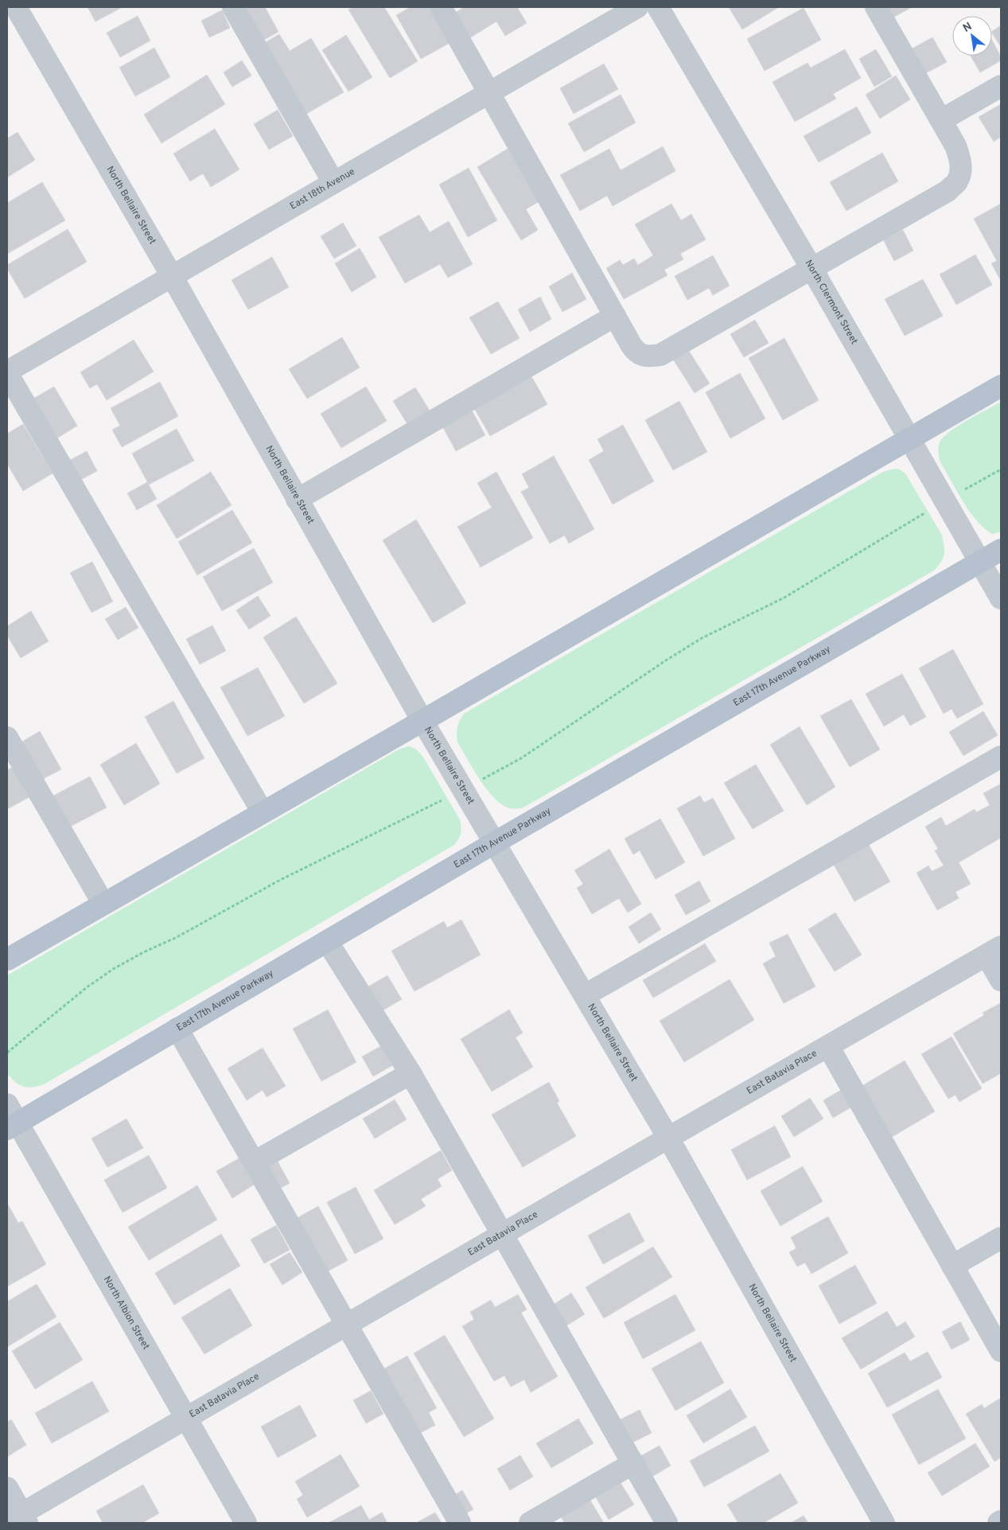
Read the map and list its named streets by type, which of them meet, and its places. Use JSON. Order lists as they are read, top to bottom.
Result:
{
  "streets": {
    "main road": ["East 17th Avenue Parkway"],
    "street": [
      "East 18th Avenue",
      "North Bellaire Street",
      "North Clermont Street",
      "East Batavia Place",
      "North Albion Street"
    ]
  },
  "crossings": [
    ["East 18th Avenue", "North Bellaire Street"],
    ["North Bellaire Street", "East 17th Avenue Parkway"],
    ["North Bellaire Street", "East Batavia Place"],
    ["North Clermont Street", "East 17th Avenue Parkway"],
    ["East 17th Avenue Parkway", "North Albion Street"],
    ["East Batavia Place", "North Albion Street"]
  ],
  "north": "top left"
}
